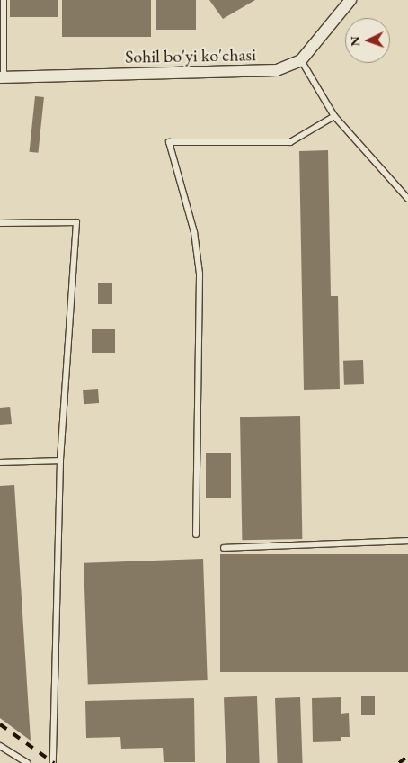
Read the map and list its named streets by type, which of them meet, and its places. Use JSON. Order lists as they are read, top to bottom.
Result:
{
  "streets": {
    "street": ["Sohil bo'yi ko'chasi"]
  },
  "north": "left"
}
